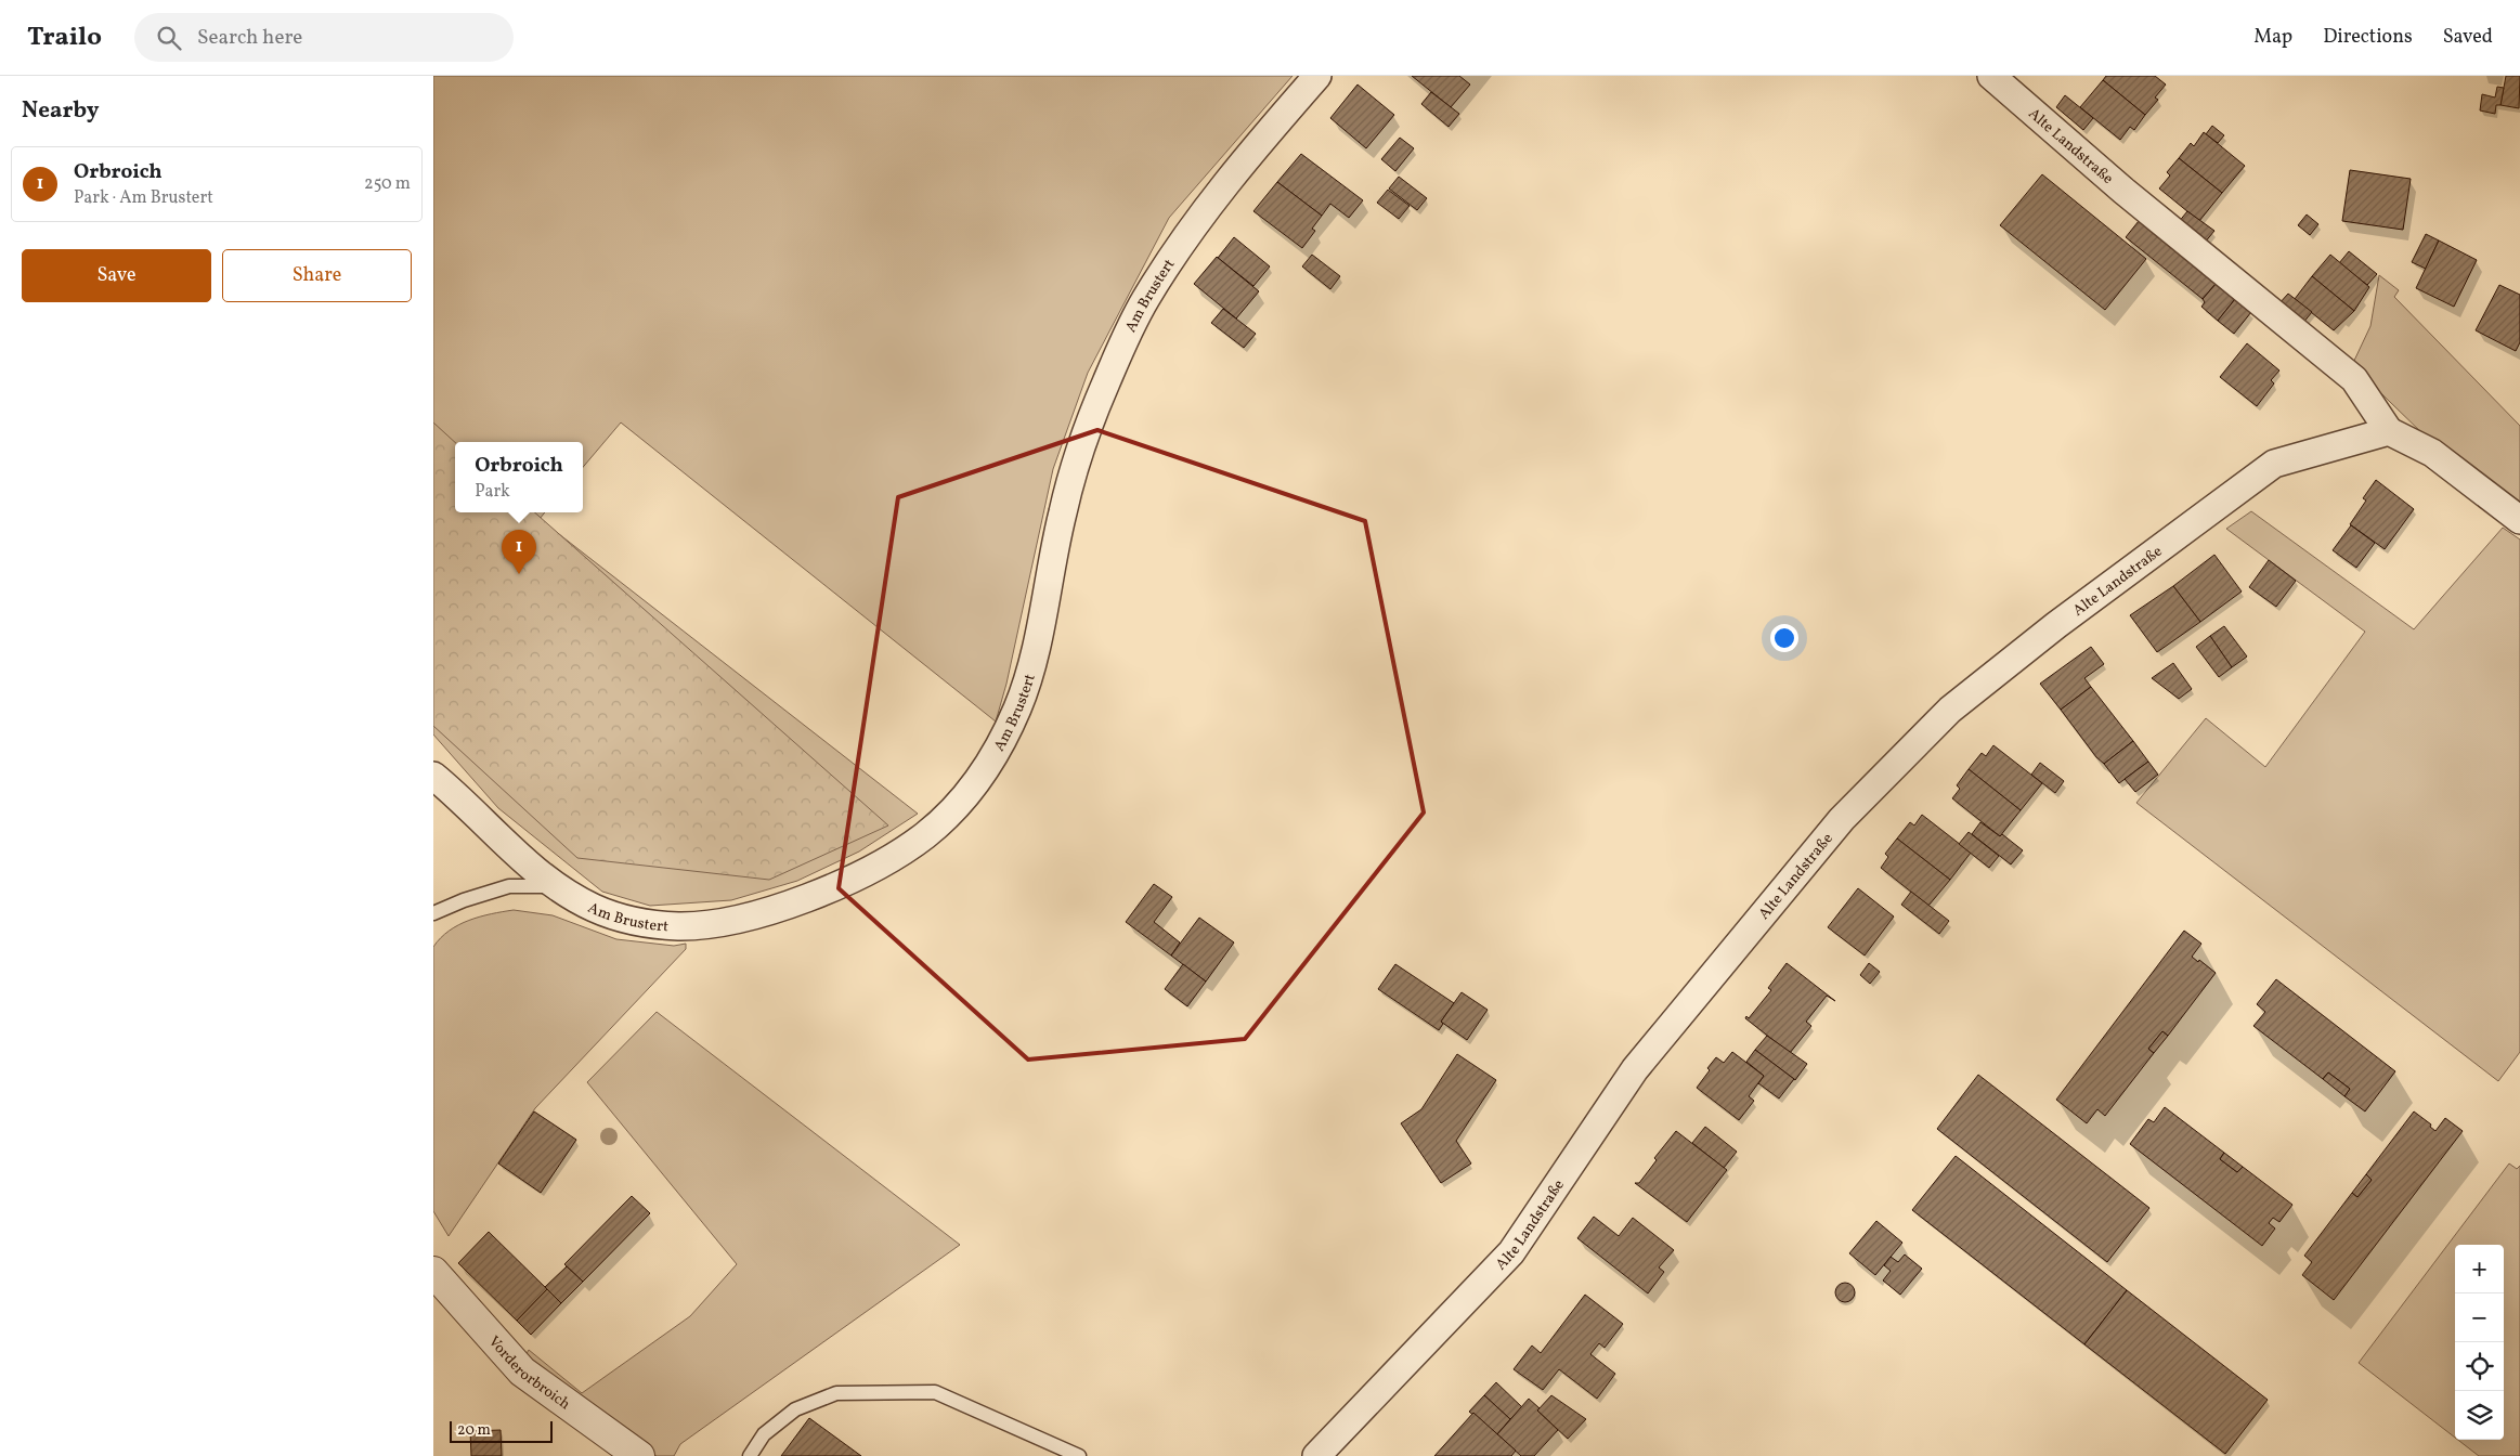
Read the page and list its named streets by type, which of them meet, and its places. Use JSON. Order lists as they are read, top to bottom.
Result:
{
  "streets": {
    "street": ["Alte Landstraße", "Am Brustert", "Vorderorbroich"]
  },
  "scale_bar": "20 m",
  "page": {
    "header": "Trailo",
    "search": "Search here",
    "nav": ["Map", "Directions", "Saved"],
    "heading": "Nearby",
    "list": [
      {
        "mark": "1",
        "name": "Orbroich",
        "note": "Park · Am Brustert",
        "value": "250 m"
      }
    ],
    "buttons": ["Save", "Share"],
    "popup": ["Orbroich", "Park"],
    "pins": "1",
    "map_buttons": ["+", "−"],
    "scale": "20 m"
  }
}
